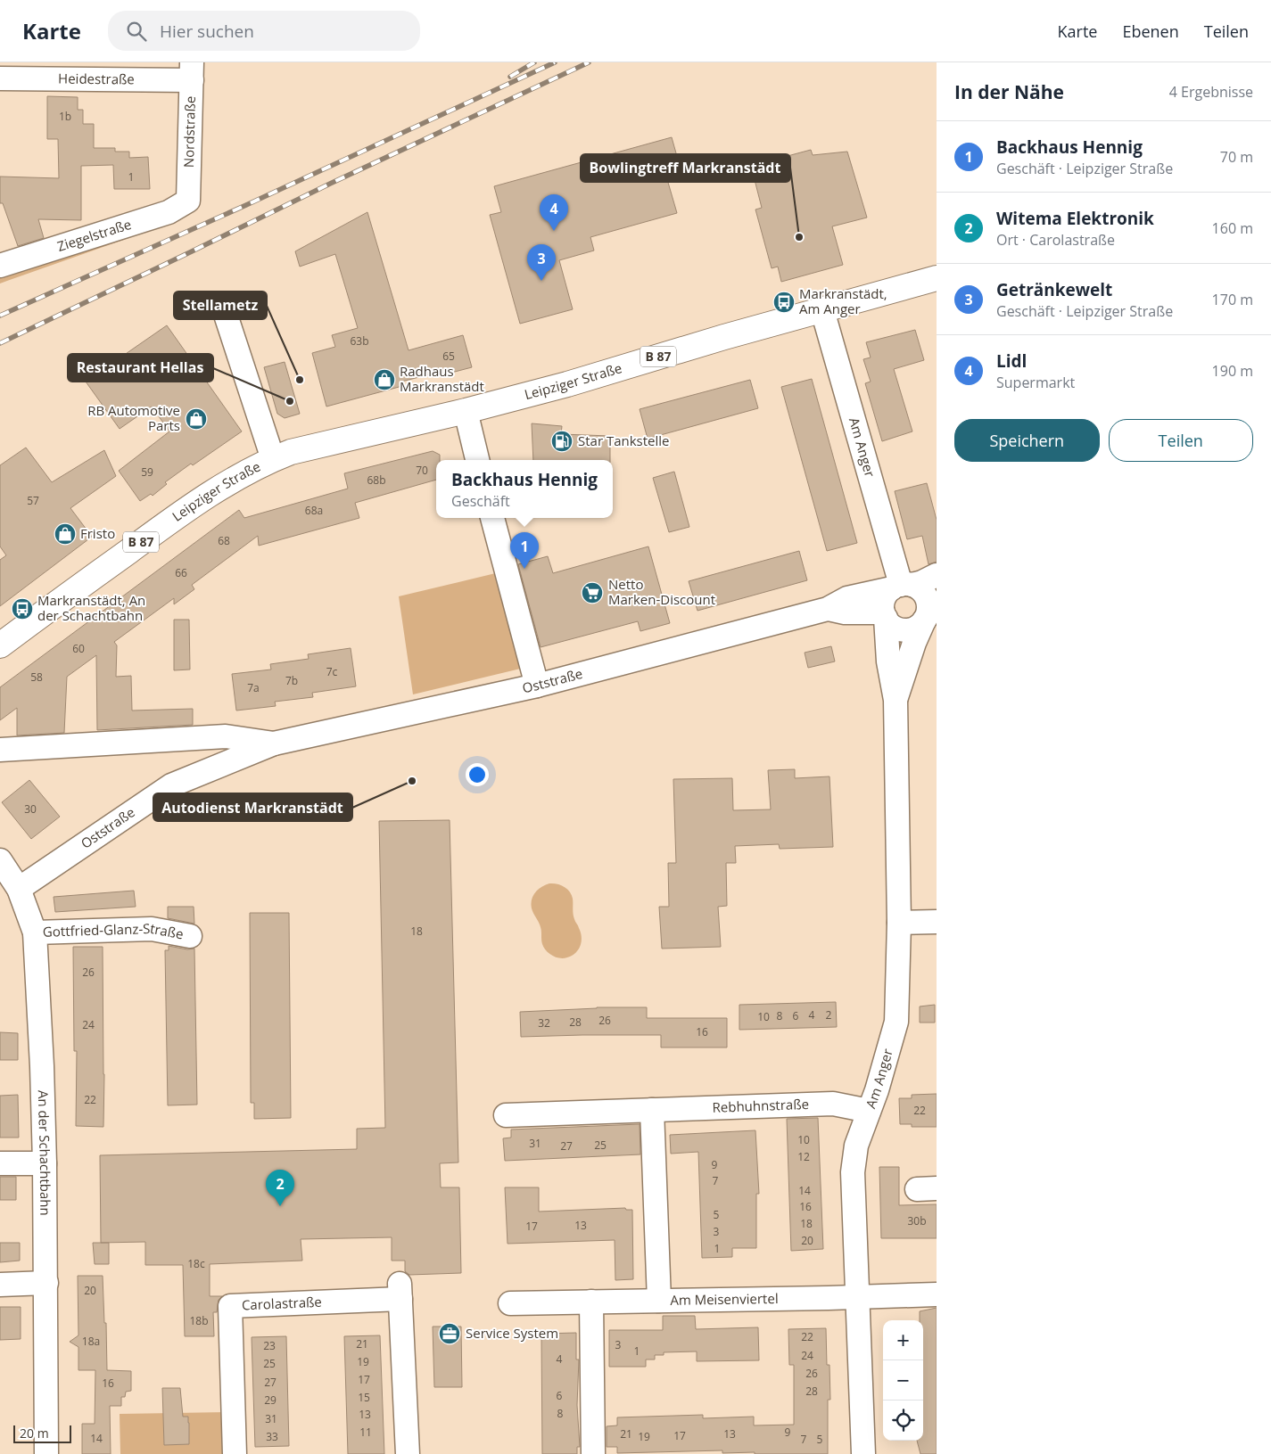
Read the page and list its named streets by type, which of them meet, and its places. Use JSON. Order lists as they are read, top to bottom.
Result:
{
  "streets": {
    "main road": ["B 87", "Leipziger Straße"],
    "street": [
      "Heidestraße",
      "Nordstraße",
      "Ziegelstraße",
      "Am Anger",
      "Oststraße",
      "Gottfried-Glanz-Straße",
      "Rebhuhnstraße",
      "An der Schachtbahn",
      "Am Meisenviertel",
      "Carolastraße"
    ]
  },
  "crossings": [
    ["Heidestraße", "Nordstraße"],
    ["Nordstraße", "Ziegelstraße"],
    ["Leipziger Straße", "Am Anger"],
    ["Am Anger", "Oststraße"],
    ["Am Anger", "Rebhuhnstraße"],
    ["Am Anger", "Am Meisenviertel"],
    ["Oststraße", "An der Schachtbahn"],
    ["Gottfried-Glanz-Straße", "An der Schachtbahn"]
  ],
  "places": {
    "other": [
      "Bowlingtreff Markranstädt",
      "Stellametz",
      "Restaurant Hellas",
      "Autodienst Markranstädt"
    ],
    "bus stop": ["Markranstädt, Am Anger", "Markranstädt, An der Schachtbahn"],
    "shop": ["Radhaus Markranstädt", "RB Automotive Parts", "Fristo"],
    "fuel station": ["Star Tankstelle"],
    "supermarket": ["Netto Marken-Discount"],
    "office": ["Service System"]
  },
  "house_numbers": [
    "1b",
    "1",
    "63b",
    "65",
    "70",
    "59",
    "68b",
    "57",
    "68a",
    "68",
    "66",
    "60",
    "7c",
    "58",
    "7b",
    "7a",
    "30",
    "18",
    "26",
    "4",
    "2",
    "8",
    "6",
    "10",
    "26",
    "28",
    "32",
    "24",
    "16",
    "22",
    "22",
    "10",
    "31",
    "25",
    "27",
    "12",
    "9",
    "7",
    "14",
    "16",
    "5",
    "30b",
    "18",
    "13",
    "17",
    "3",
    "20",
    "1",
    "18c",
    "20",
    "18b",
    "22",
    "18a",
    "21",
    "3",
    "23",
    "1",
    "24",
    "4",
    "19",
    "25",
    "26",
    "17",
    "27",
    "16",
    "28",
    "6",
    "15",
    "29",
    "8",
    "13",
    "31",
    "11",
    "9",
    "21",
    "13",
    "17",
    "33",
    "19",
    "14",
    "7",
    "5"
  ],
  "scale_bar": "20 m",
  "page": {
    "header": "Karte",
    "search": "Hier suchen",
    "nav": ["Karte", "Ebenen", "Teilen"],
    "heading": ["In der Nähe", "4 Ergebnisse"],
    "list": [
      {
        "mark": "1",
        "name": "Backhaus Hennig",
        "note": "Geschäft · Leipziger Straße",
        "value": "70 m"
      },
      {
        "mark": "2",
        "name": "Witema Elektronik",
        "note": "Ort · Carolastraße",
        "value": "160 m"
      },
      {
        "mark": "3",
        "name": "Getränkewelt",
        "note": "Geschäft · Leipziger Straße",
        "value": "170 m"
      },
      {
        "mark": "4",
        "name": "Lidl",
        "note": "Supermarkt",
        "value": "190 m"
      }
    ],
    "pins": [
      "4",
      "3",
      "1",
      "2"
    ],
    "buttons": ["Speichern", "Teilen"],
    "popup": ["Backhaus Hennig", "Geschäft"],
    "map_buttons": ["+", "−"],
    "scale": "20 m"
  }
}
